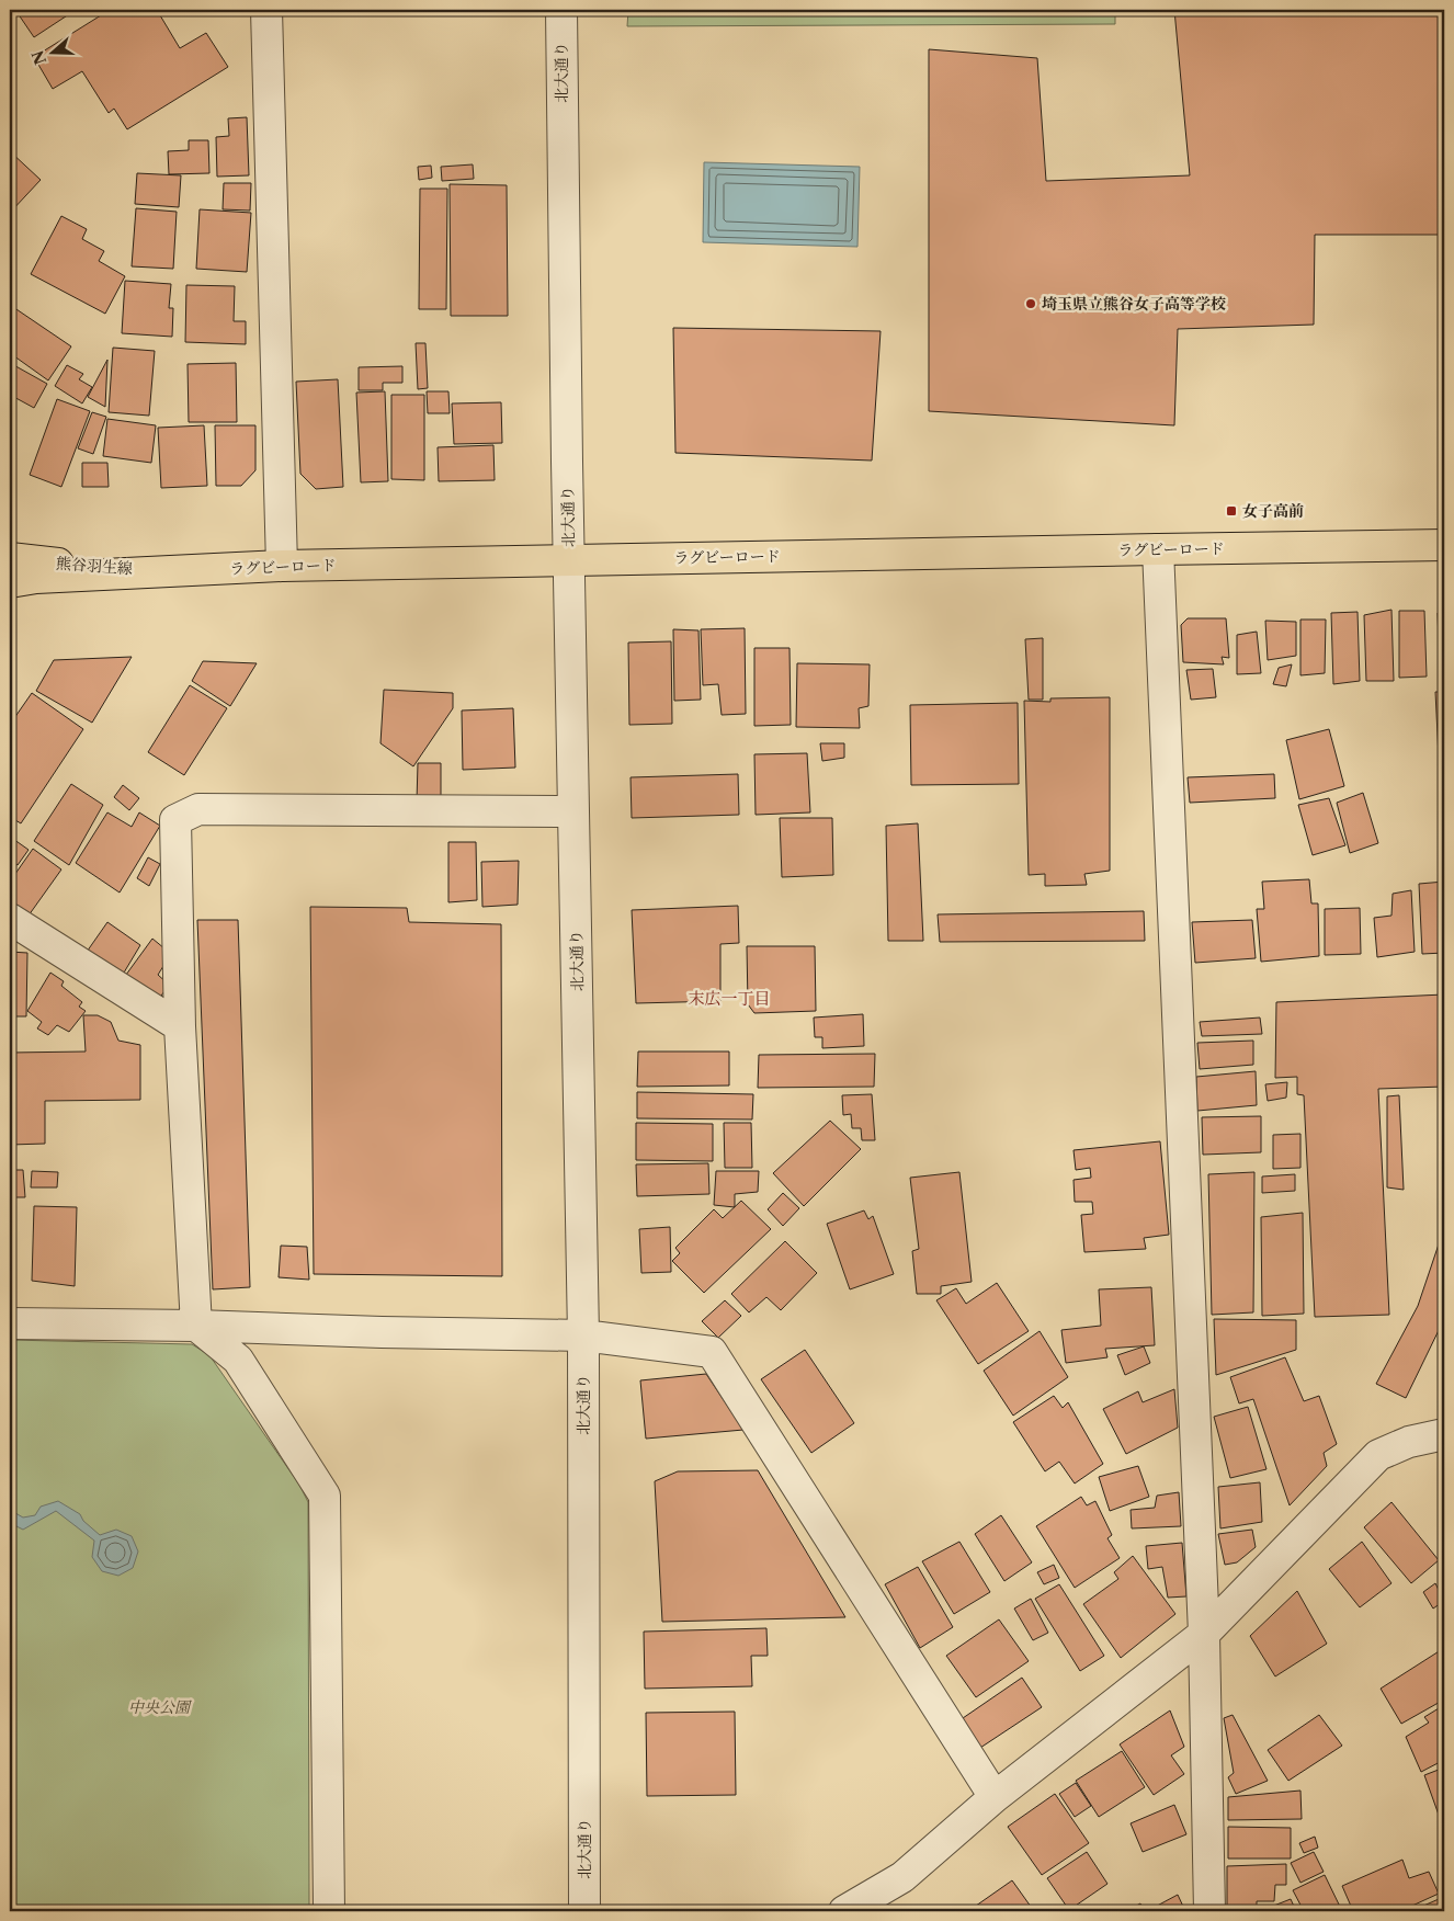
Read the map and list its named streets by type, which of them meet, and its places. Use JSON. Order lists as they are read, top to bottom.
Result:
{
  "streets": {
    "main road": ["ラグビーロード", "熊谷羽生線"],
    "street": ["北大通り"]
  },
  "crossings": [
    ["北大通り", "ラグビーロード"],
    ["ラグビーロード", "熊谷羽生線"]
  ],
  "districts": ["末広一丁目"],
  "parks": ["中央公園"],
  "places": {
    "other": ["埼玉県立熊谷女子高等学校"],
    "transit": ["女子高前"]
  },
  "north": "left"
}
